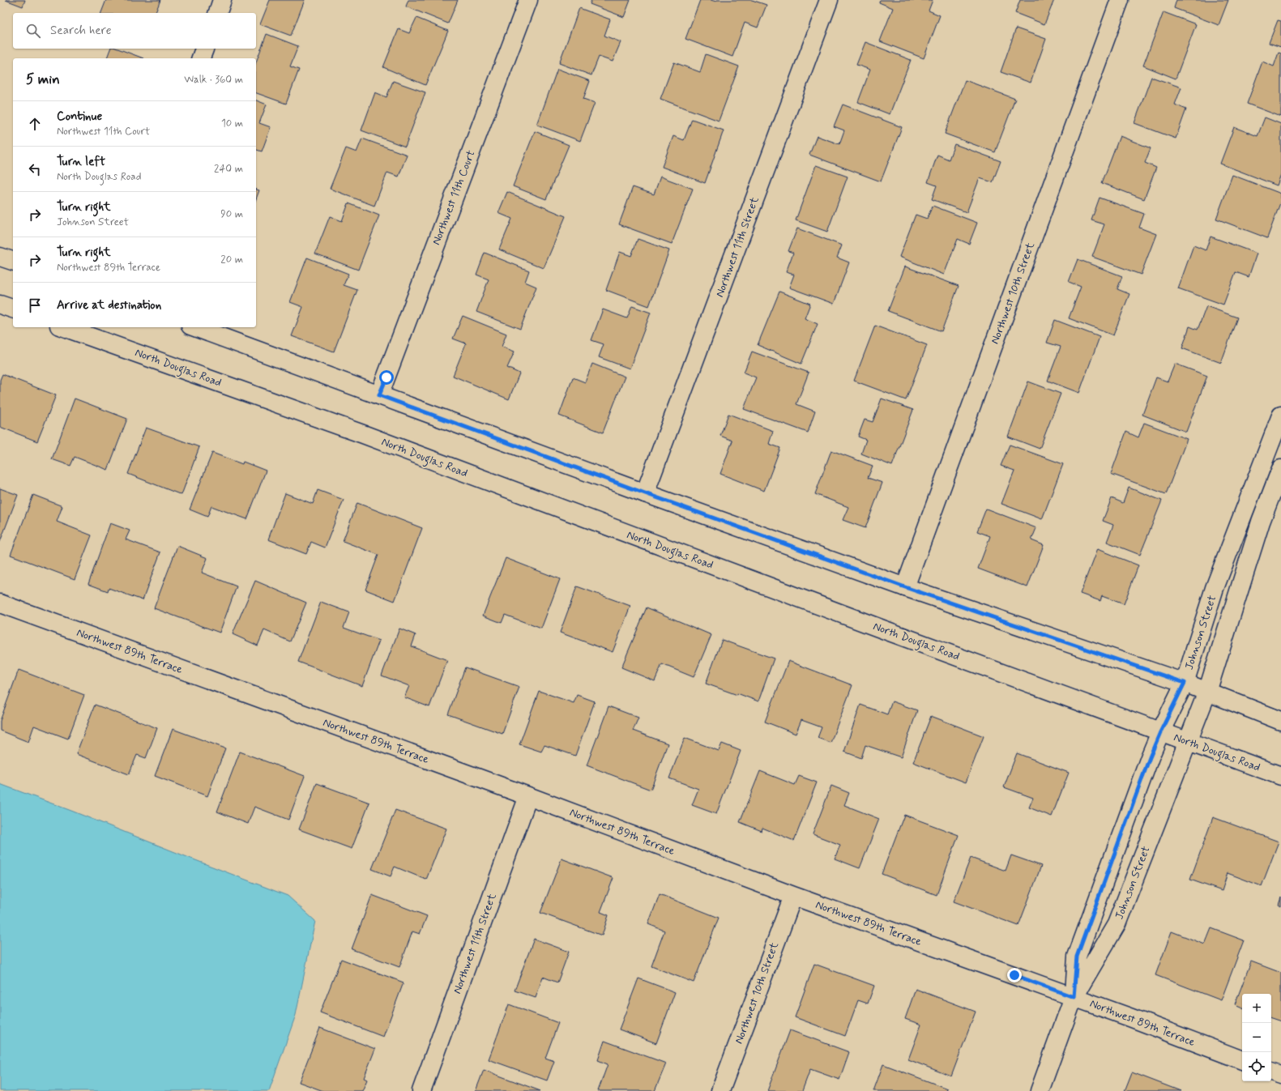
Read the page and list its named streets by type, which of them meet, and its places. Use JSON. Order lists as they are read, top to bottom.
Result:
{
  "streets": {
    "street": [
      "Northwest 11th Court",
      "Northwest 11th Street",
      "Northwest 10th Street",
      "North Douglas Road",
      "Johnson Street",
      "Northwest 89th Terrace"
    ]
  },
  "crossings": [
    ["Northwest 11th Street", "Northwest 89th Terrace"],
    ["Northwest 10th Street", "Northwest 89th Terrace"],
    ["North Douglas Road", "Johnson Street"],
    ["Johnson Street", "Northwest 89th Terrace"]
  ],
  "page": {
    "search": "Search here",
    "heading": ["5 min", "Walk · 360 m"],
    "list": [
      ["Continue", "Northwest 11th Court", "10 m"],
      ["Turn left", "North Douglas Road", "240 m"],
      ["Turn right", "Johnson Street", "90 m"],
      ["Turn right", "Northwest 89th Terrace", "20 m"],
      "Arrive at destination"
    ],
    "map_buttons": ["+", "−"]
  }
}
